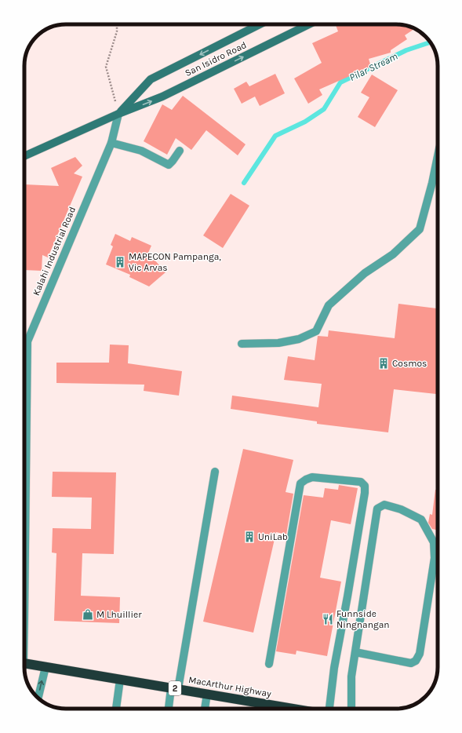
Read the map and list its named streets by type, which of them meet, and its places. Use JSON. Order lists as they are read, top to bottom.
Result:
{
  "streets": {
    "highway": ["MacArthur Highway", "2"],
    "main road": ["San Isidro Road"],
    "street": ["Kalahi Industrial Road"]
  },
  "crossings": [
    ["San Isidro Road", "Kalahi Industrial Road"]
  ],
  "water": ["Pilar Stream"],
  "places": {
    "building": ["MAPECON Pampanga, Vic Arvas", "Cosmos", "UniLab"],
    "shop": ["M Lhuillier"],
    "restaurant": ["Funnside Ningnangan"]
  }
}
